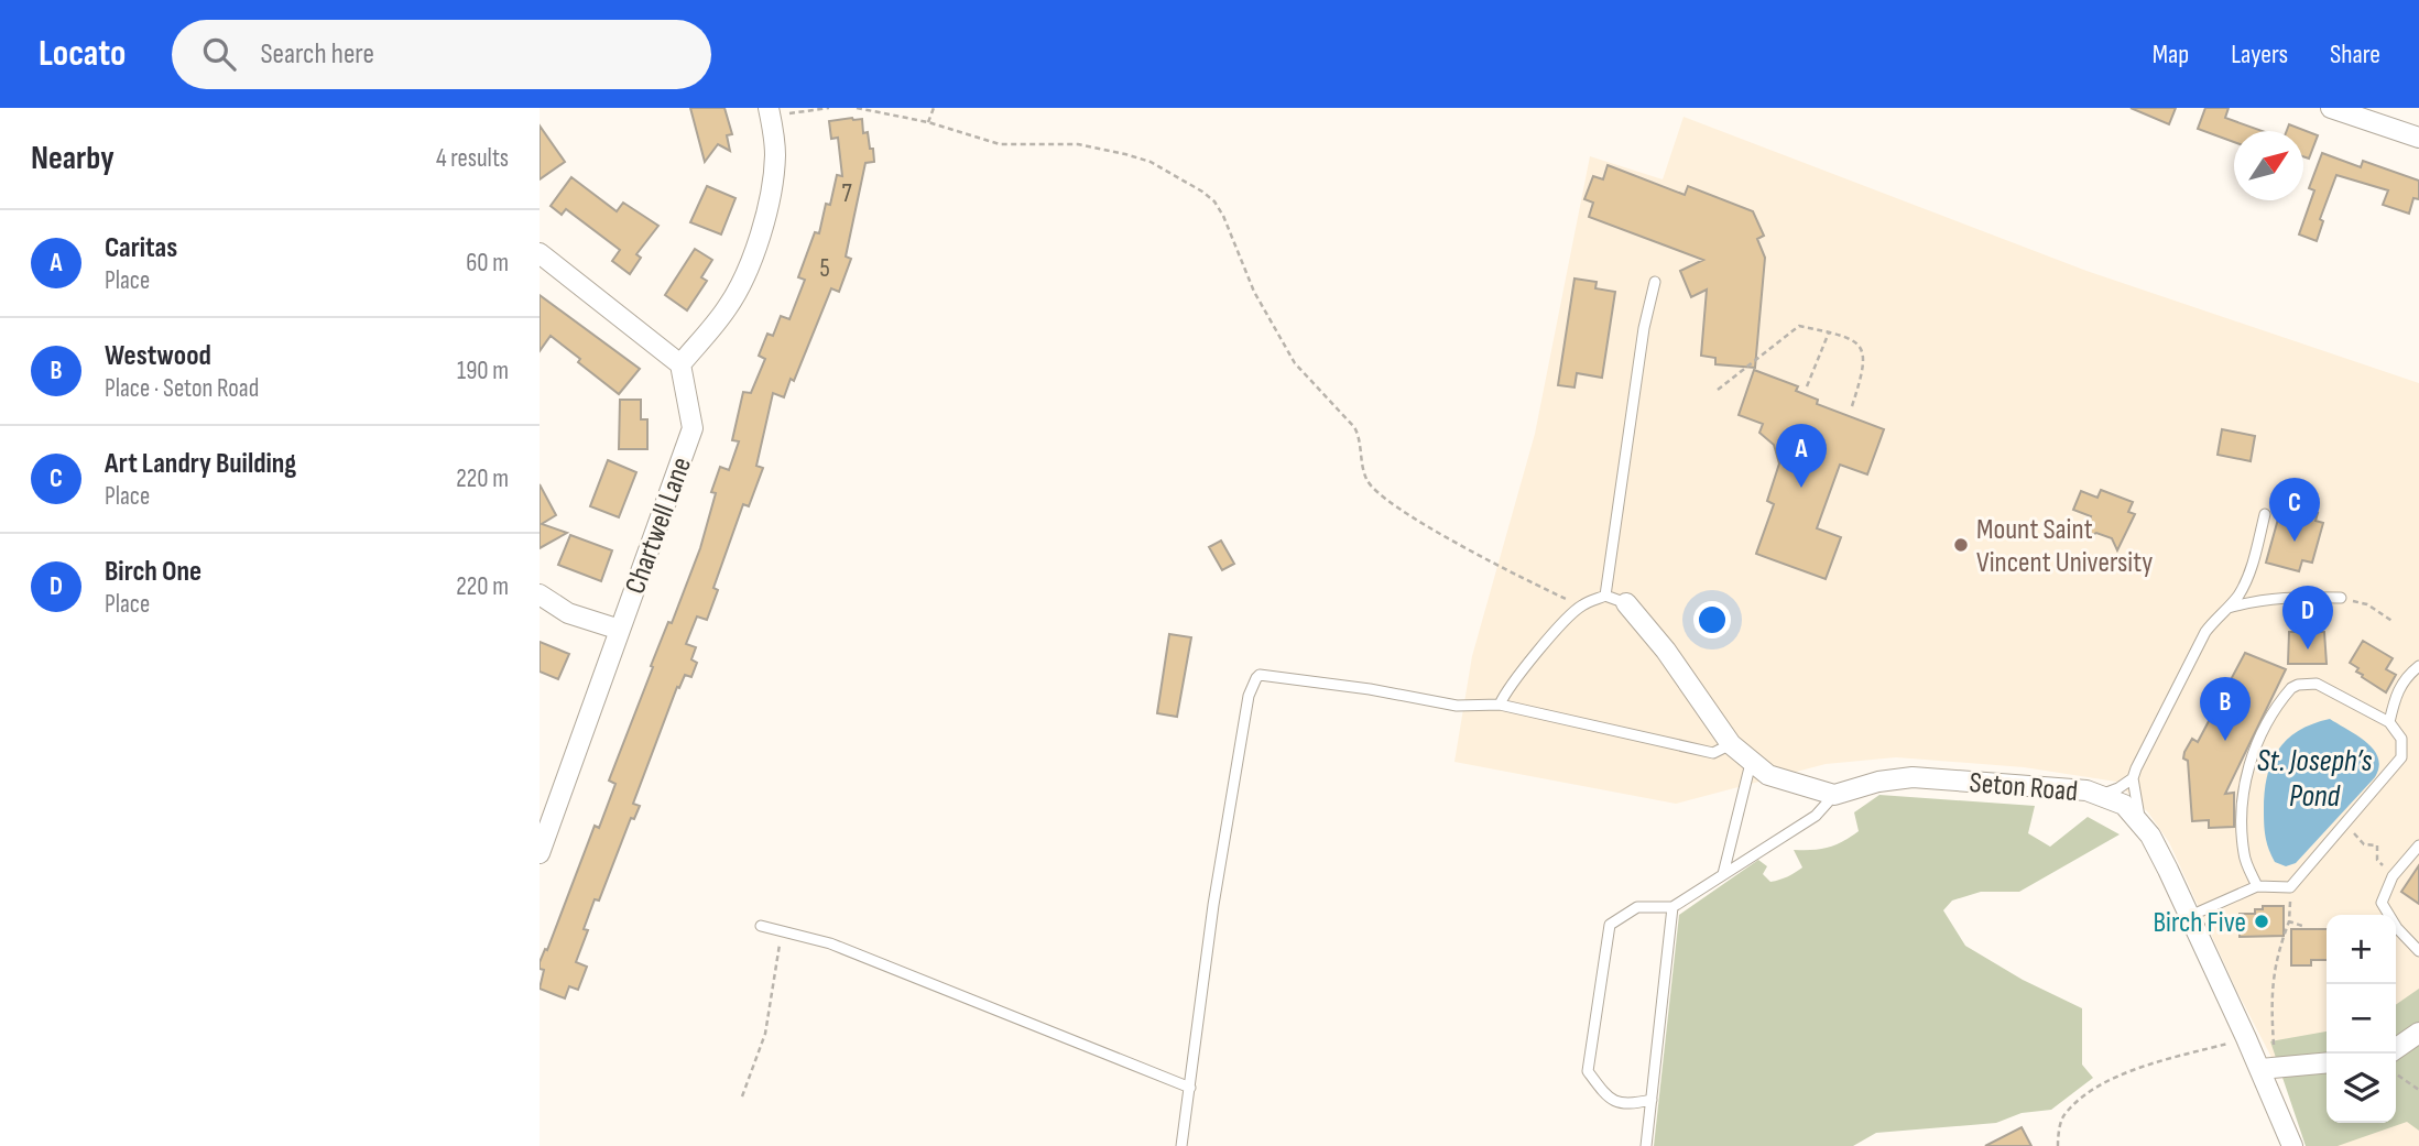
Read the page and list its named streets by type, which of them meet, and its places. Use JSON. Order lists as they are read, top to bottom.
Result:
{
  "streets": {
    "street": ["Chartwell Lane", "Seton Road"]
  },
  "water": ["St. Joseph’s Pond"],
  "places": ["Mount Saint Vincent University", "Birch Five"],
  "house_numbers": ["7", "5"],
  "north": "top right",
  "page": {
    "header": "Locato",
    "search": "Search here",
    "nav": ["Map", "Layers", "Share"],
    "heading": ["Nearby", "4 results"],
    "list": [
      {
        "mark": "A",
        "name": "Caritas",
        "note": "Place",
        "value": "60 m"
      },
      {
        "mark": "B",
        "name": "Westwood",
        "note": "Place · Seton Road",
        "value": "190 m"
      },
      {
        "mark": "C",
        "name": "Art Landry Building",
        "note": "Place",
        "value": "220 m"
      },
      {
        "mark": "D",
        "name": "Birch One",
        "note": "Place",
        "value": "220 m"
      }
    ],
    "pins": [
      "A",
      "C",
      "D",
      "B"
    ],
    "map_buttons": ["+", "−"]
  }
}
